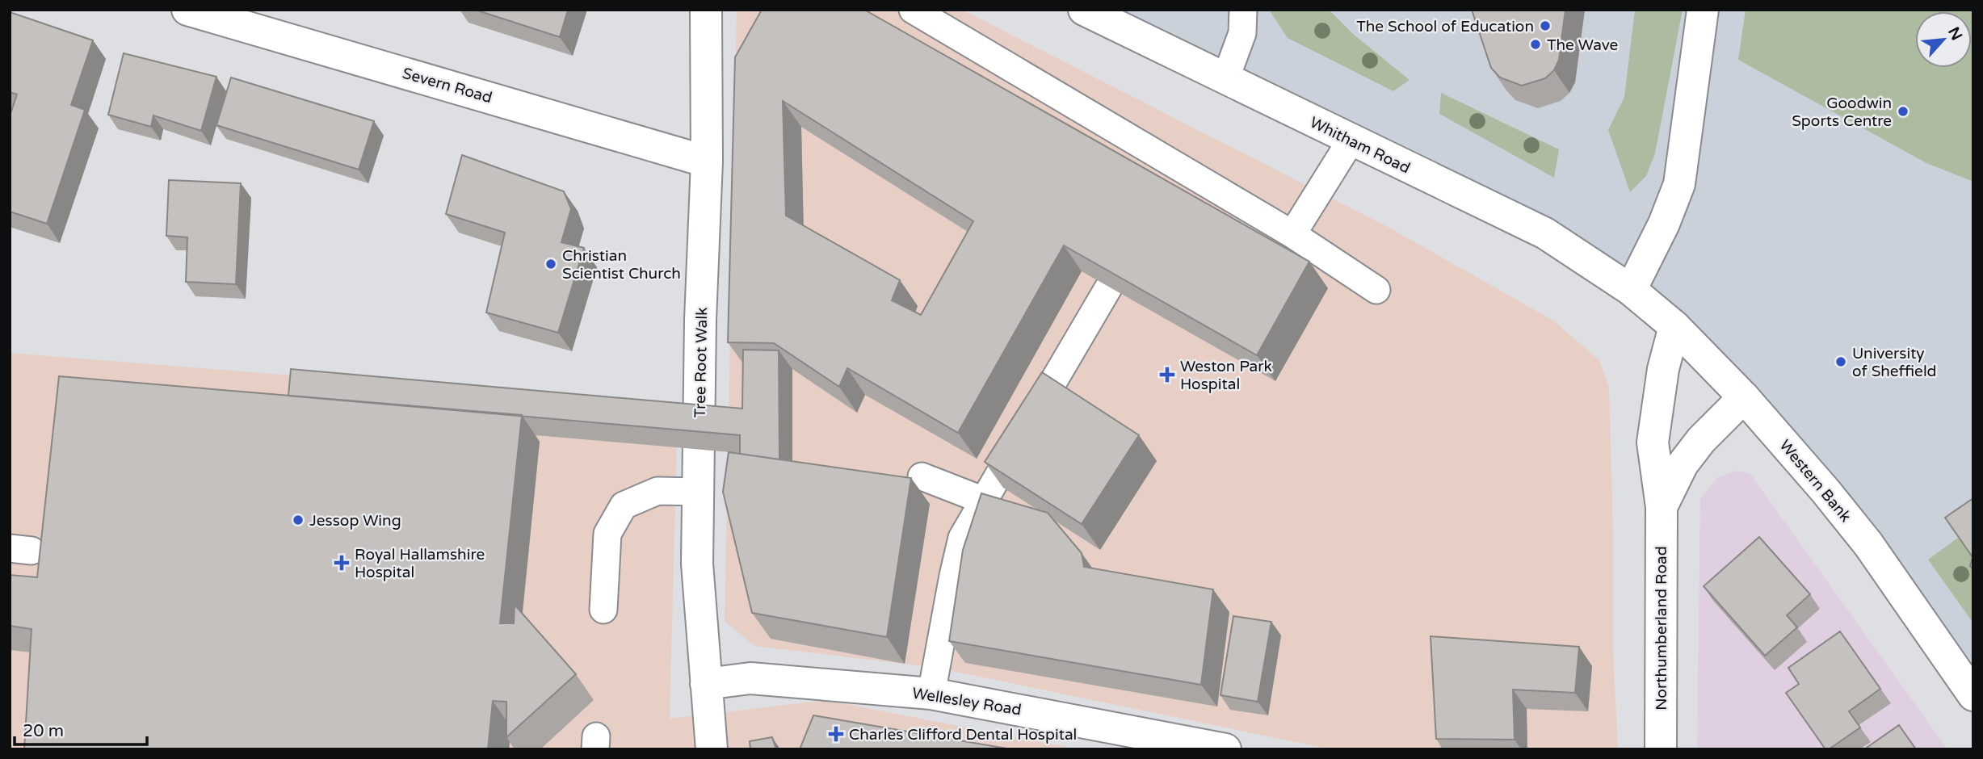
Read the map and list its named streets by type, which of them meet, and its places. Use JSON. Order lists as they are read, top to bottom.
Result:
{
  "streets": {
    "street": [
      "Severn Road",
      "Whitham Road",
      "Tree Root Walk",
      "Western Bank",
      "Northumberland Road",
      "Wellesley Road"
    ]
  },
  "crossings": [
    ["Severn Road", "Tree Root Walk"],
    ["Whitham Road", "Western Bank"],
    ["Tree Root Walk", "Wellesley Road"],
    ["Western Bank", "Northumberland Road"]
  ],
  "places": {
    "other": [
      "The School of Education",
      "The Wave",
      "Goodwin Sports Centre",
      "Christian Scientist Church",
      "University of Sheffield",
      "Jessop Wing"
    ],
    "health": ["Weston Park Hospital", "Royal Hallamshire Hospital", "Charles Clifford Dental Hospital"]
  },
  "scale_bar": "20 m",
  "north": "top right"
}
